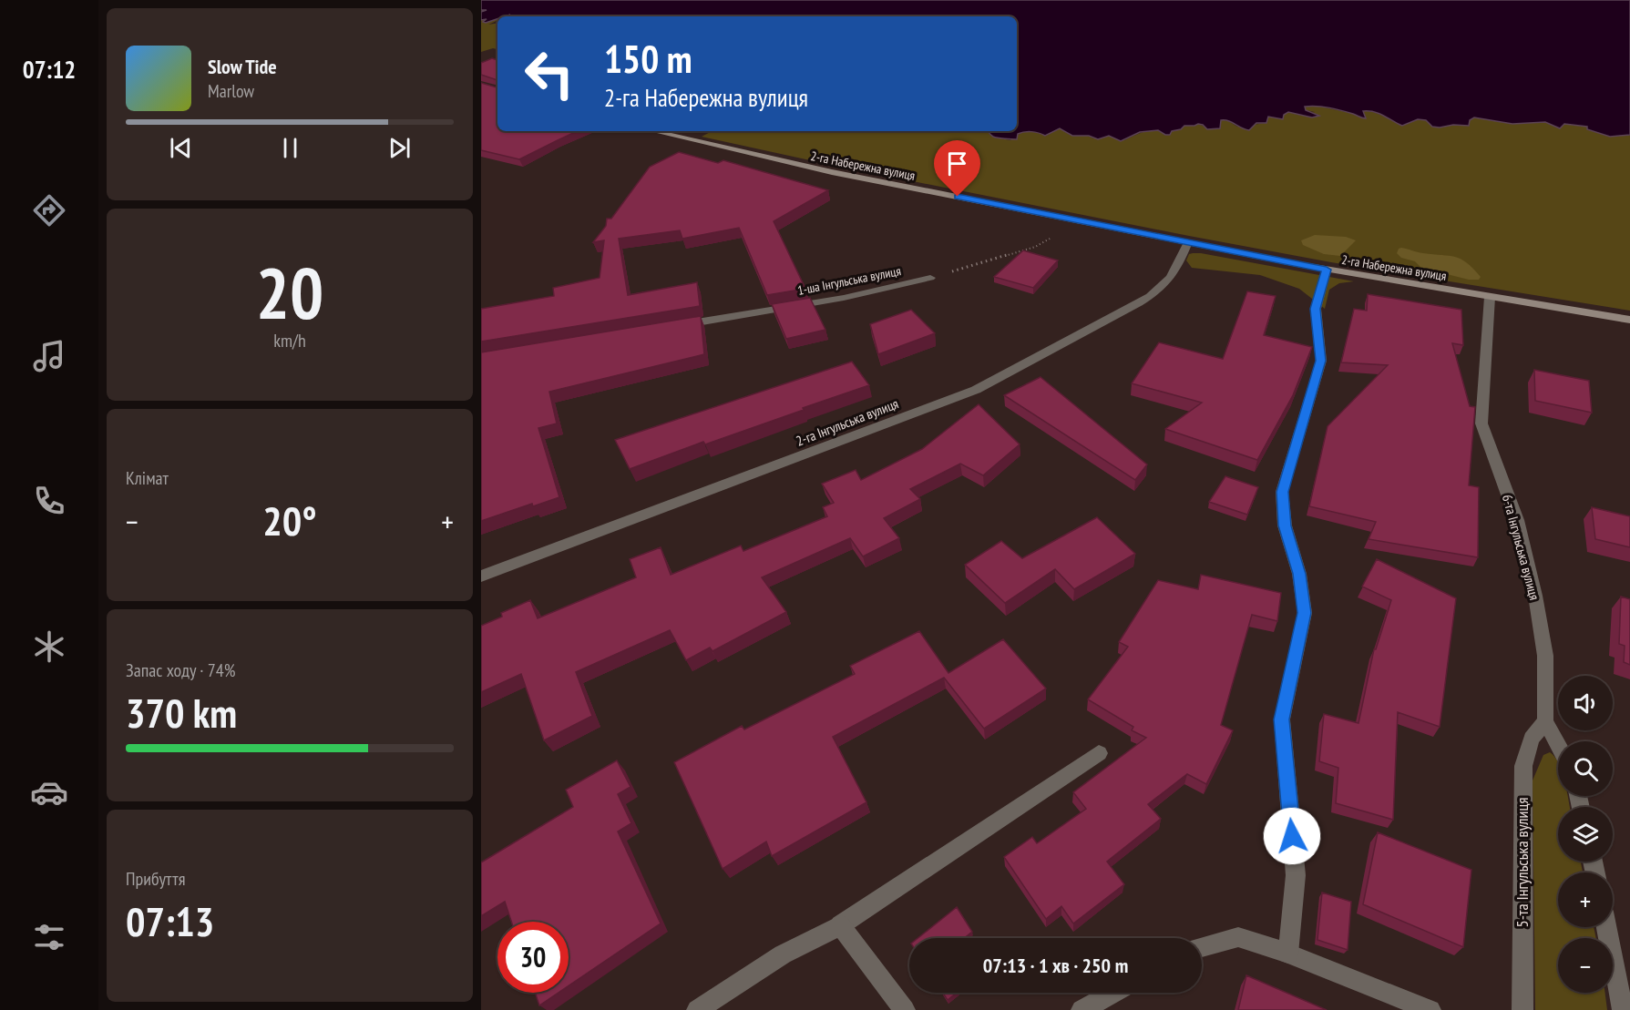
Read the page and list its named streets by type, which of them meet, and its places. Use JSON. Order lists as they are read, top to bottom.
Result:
{
  "streets": {
    "main road": ["2-га Набережна вулиця"],
    "street": [
      "1-ша Інгульська вулиця",
      "2-га Інгульська вулиця",
      "6-та Інгульська вулиця",
      "5-та Інгульська вулиця"
    ]
  },
  "crossings": [
    ["2-га Набережна вулиця", "2-га Інгульська вулиця"],
    ["2-га Набережна вулиця", "6-та Інгульська вулиця"],
    ["6-та Інгульська вулиця", "5-та Інгульська вулиця"]
  ],
  "page": {
    "tabs": "07:12",
    "turn": ["150 m", "2-га Набережна вулиця"],
    "song": ["Slow Tide", "Marlow"],
    "tile": [
      ["20", "km/h"],
      "Клімат",
      ["Запас ходу · 74%", "370 km"],
      ["Прибуття", "07:13"]
    ],
    "heat": ["−", "20°", "+"],
    "map_buttons": ["+", "−"],
    "limit": "30",
    "trip": "07:13 · 1 хв · 250 m"
  }
}
